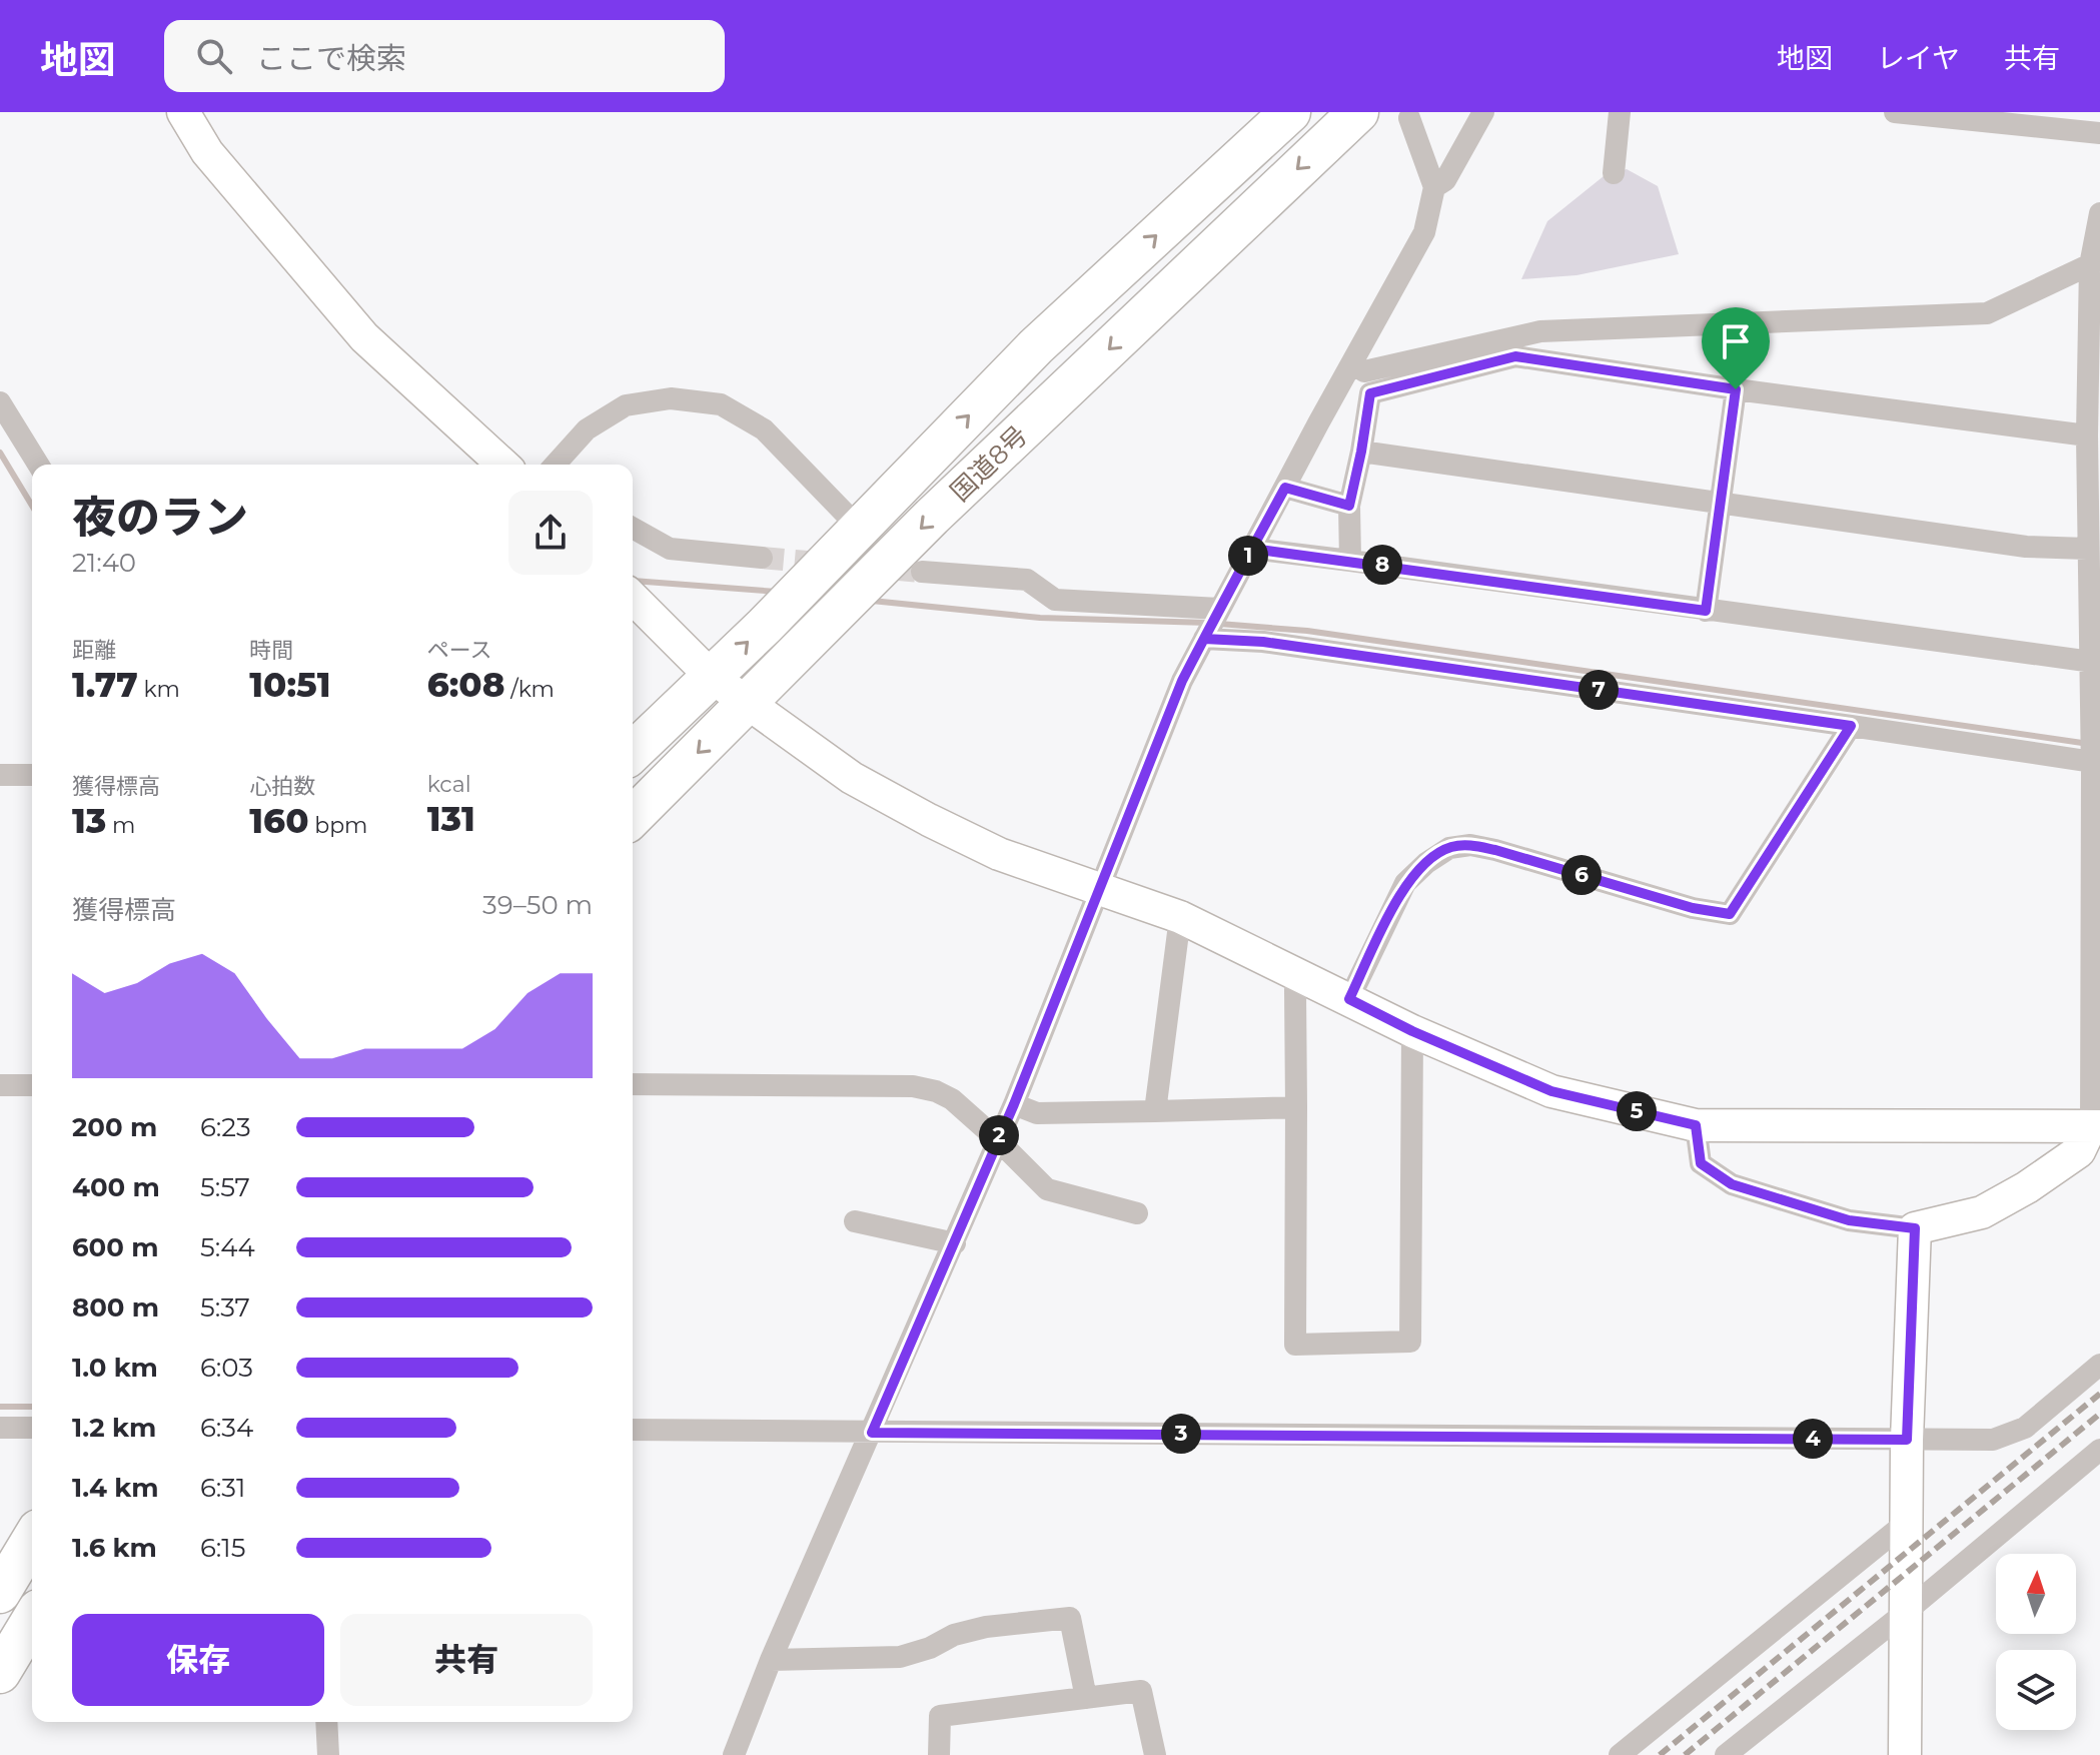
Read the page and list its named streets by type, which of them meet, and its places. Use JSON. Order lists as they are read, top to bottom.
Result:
{
  "streets": {
    "highway": ["国道8号"]
  },
  "north": "top",
  "page": {
    "header": "地図",
    "search": "ここで検索",
    "nav": ["地図", "レイヤ", "共有"],
    "heading": ["夜のラン", "21:40"],
    "pins": [
      "1",
      "8",
      "7",
      "6",
      "5",
      "2",
      "3",
      "4"
    ],
    "stats": [
      ["距離", "1.77 km"],
      ["時間", "10:51"],
      ["ペース", "6:08 /km"],
      ["獲得標高", "13 m"],
      ["心拍数", "160 bpm"],
      ["kcal", "131"]
    ],
    "chart": ["獲得標高", "39–50 m"],
    "list": [
      {
        "name": "200 m",
        "note": "6:23"
      },
      {
        "name": "400 m",
        "note": "5:57"
      },
      {
        "name": "600 m",
        "note": "5:44"
      },
      {
        "name": "800 m",
        "note": "5:37"
      },
      {
        "name": "1.0 km",
        "note": "6:03"
      },
      {
        "name": "1.2 km",
        "note": "6:34"
      },
      {
        "name": "1.4 km",
        "note": "6:31"
      },
      {
        "name": "1.6 km",
        "note": "6:15"
      }
    ],
    "buttons": ["保存", "共有"]
  }
}
